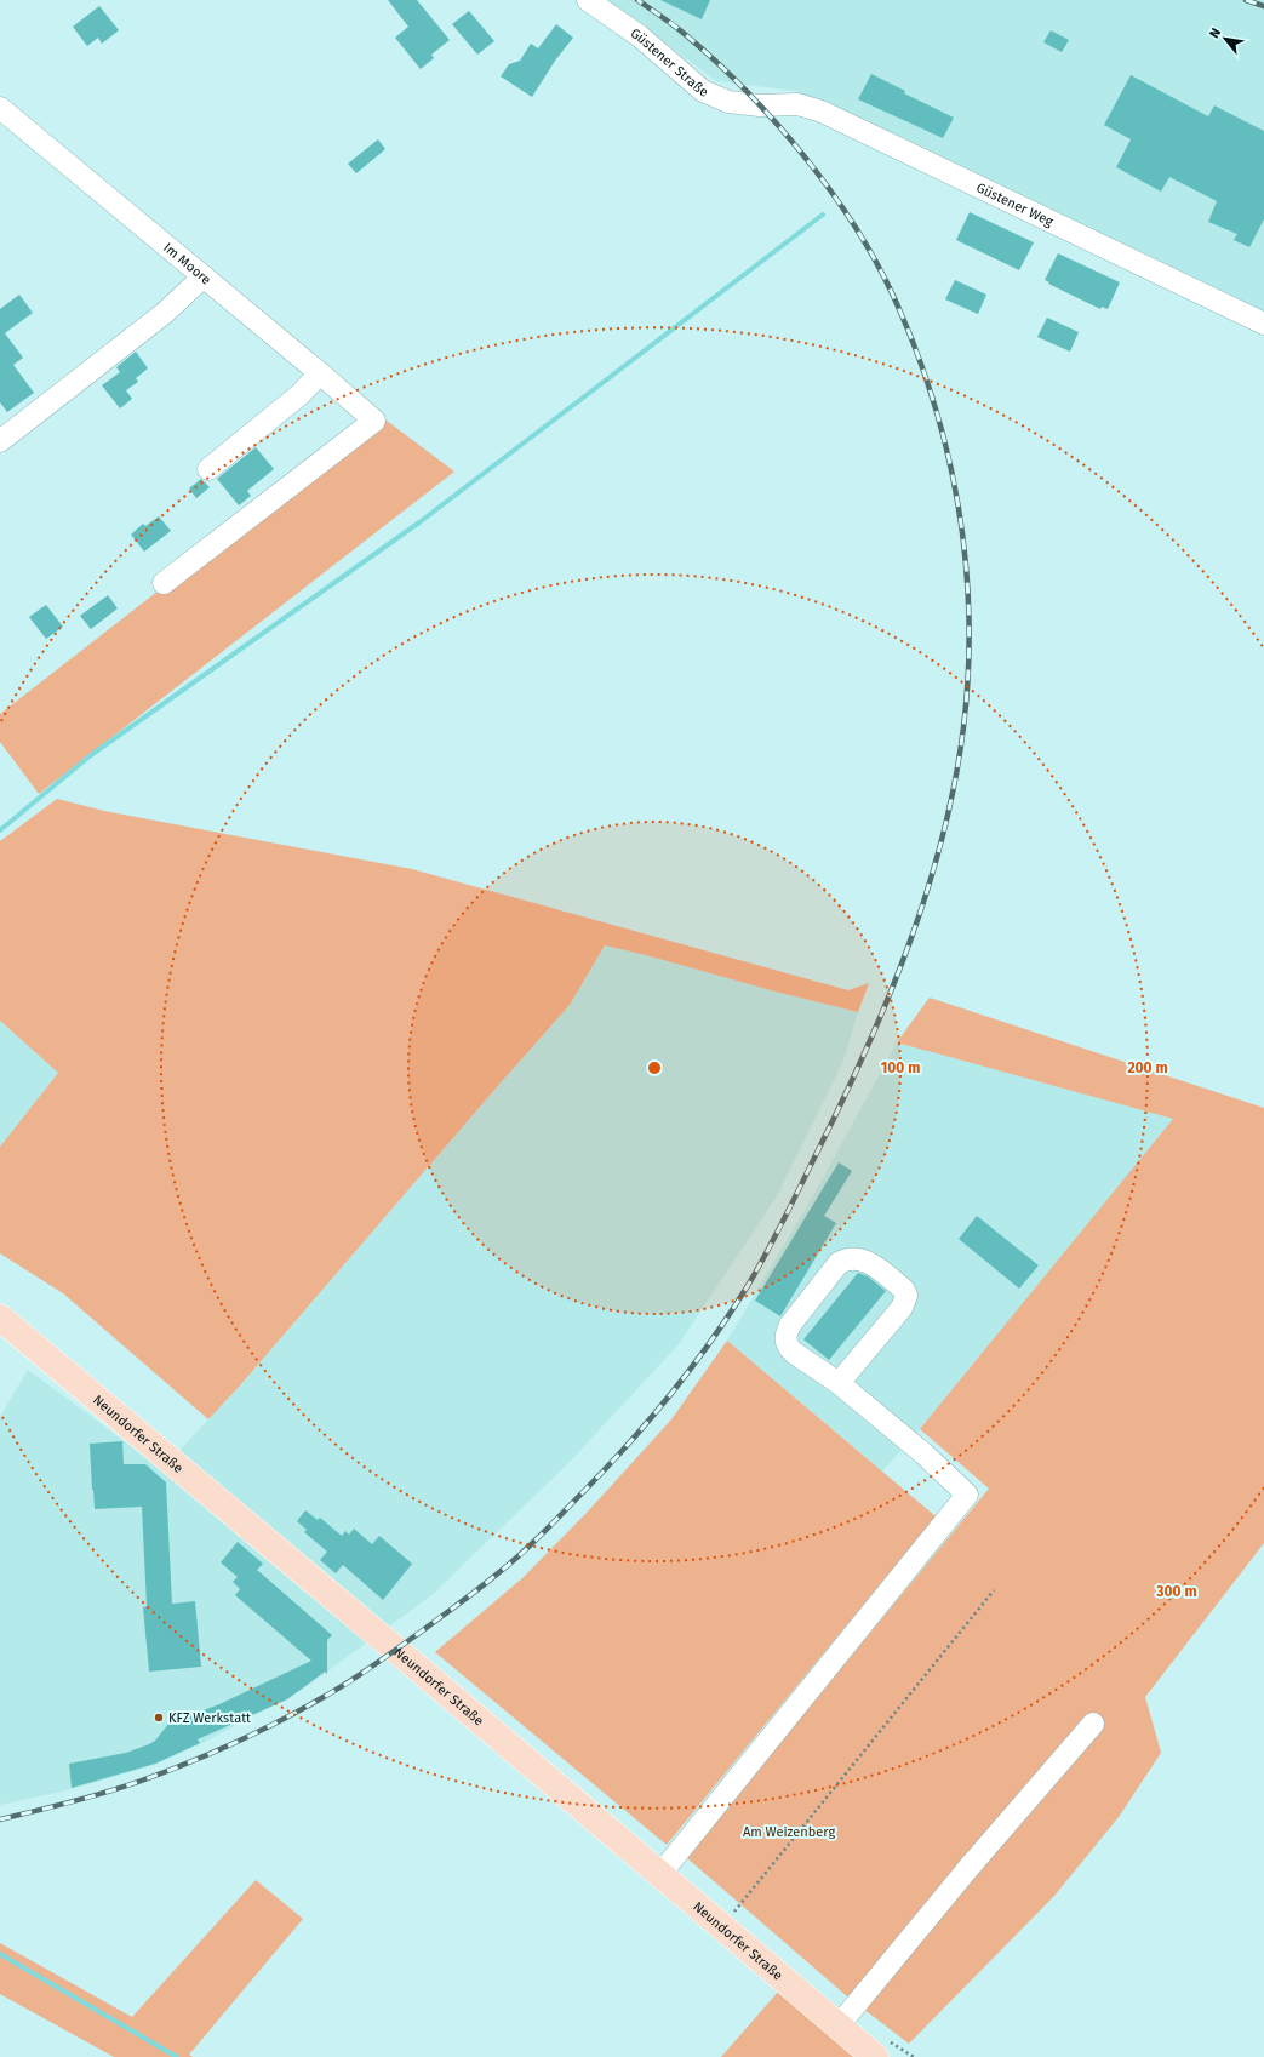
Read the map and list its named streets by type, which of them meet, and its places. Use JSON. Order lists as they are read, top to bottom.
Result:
{
  "streets": {
    "main road": ["Neundorfer Straße"],
    "street": ["Güstener Straße", "Güstener Weg", "Im Moore"]
  },
  "crossings": [
    ["Güstener Straße", "Güstener Weg"]
  ],
  "parks": ["Am Weizenberg"],
  "places": ["KFZ Werkstatt"],
  "north": "top left",
  "rings": ["100 m", "200 m", "300 m"]
}
